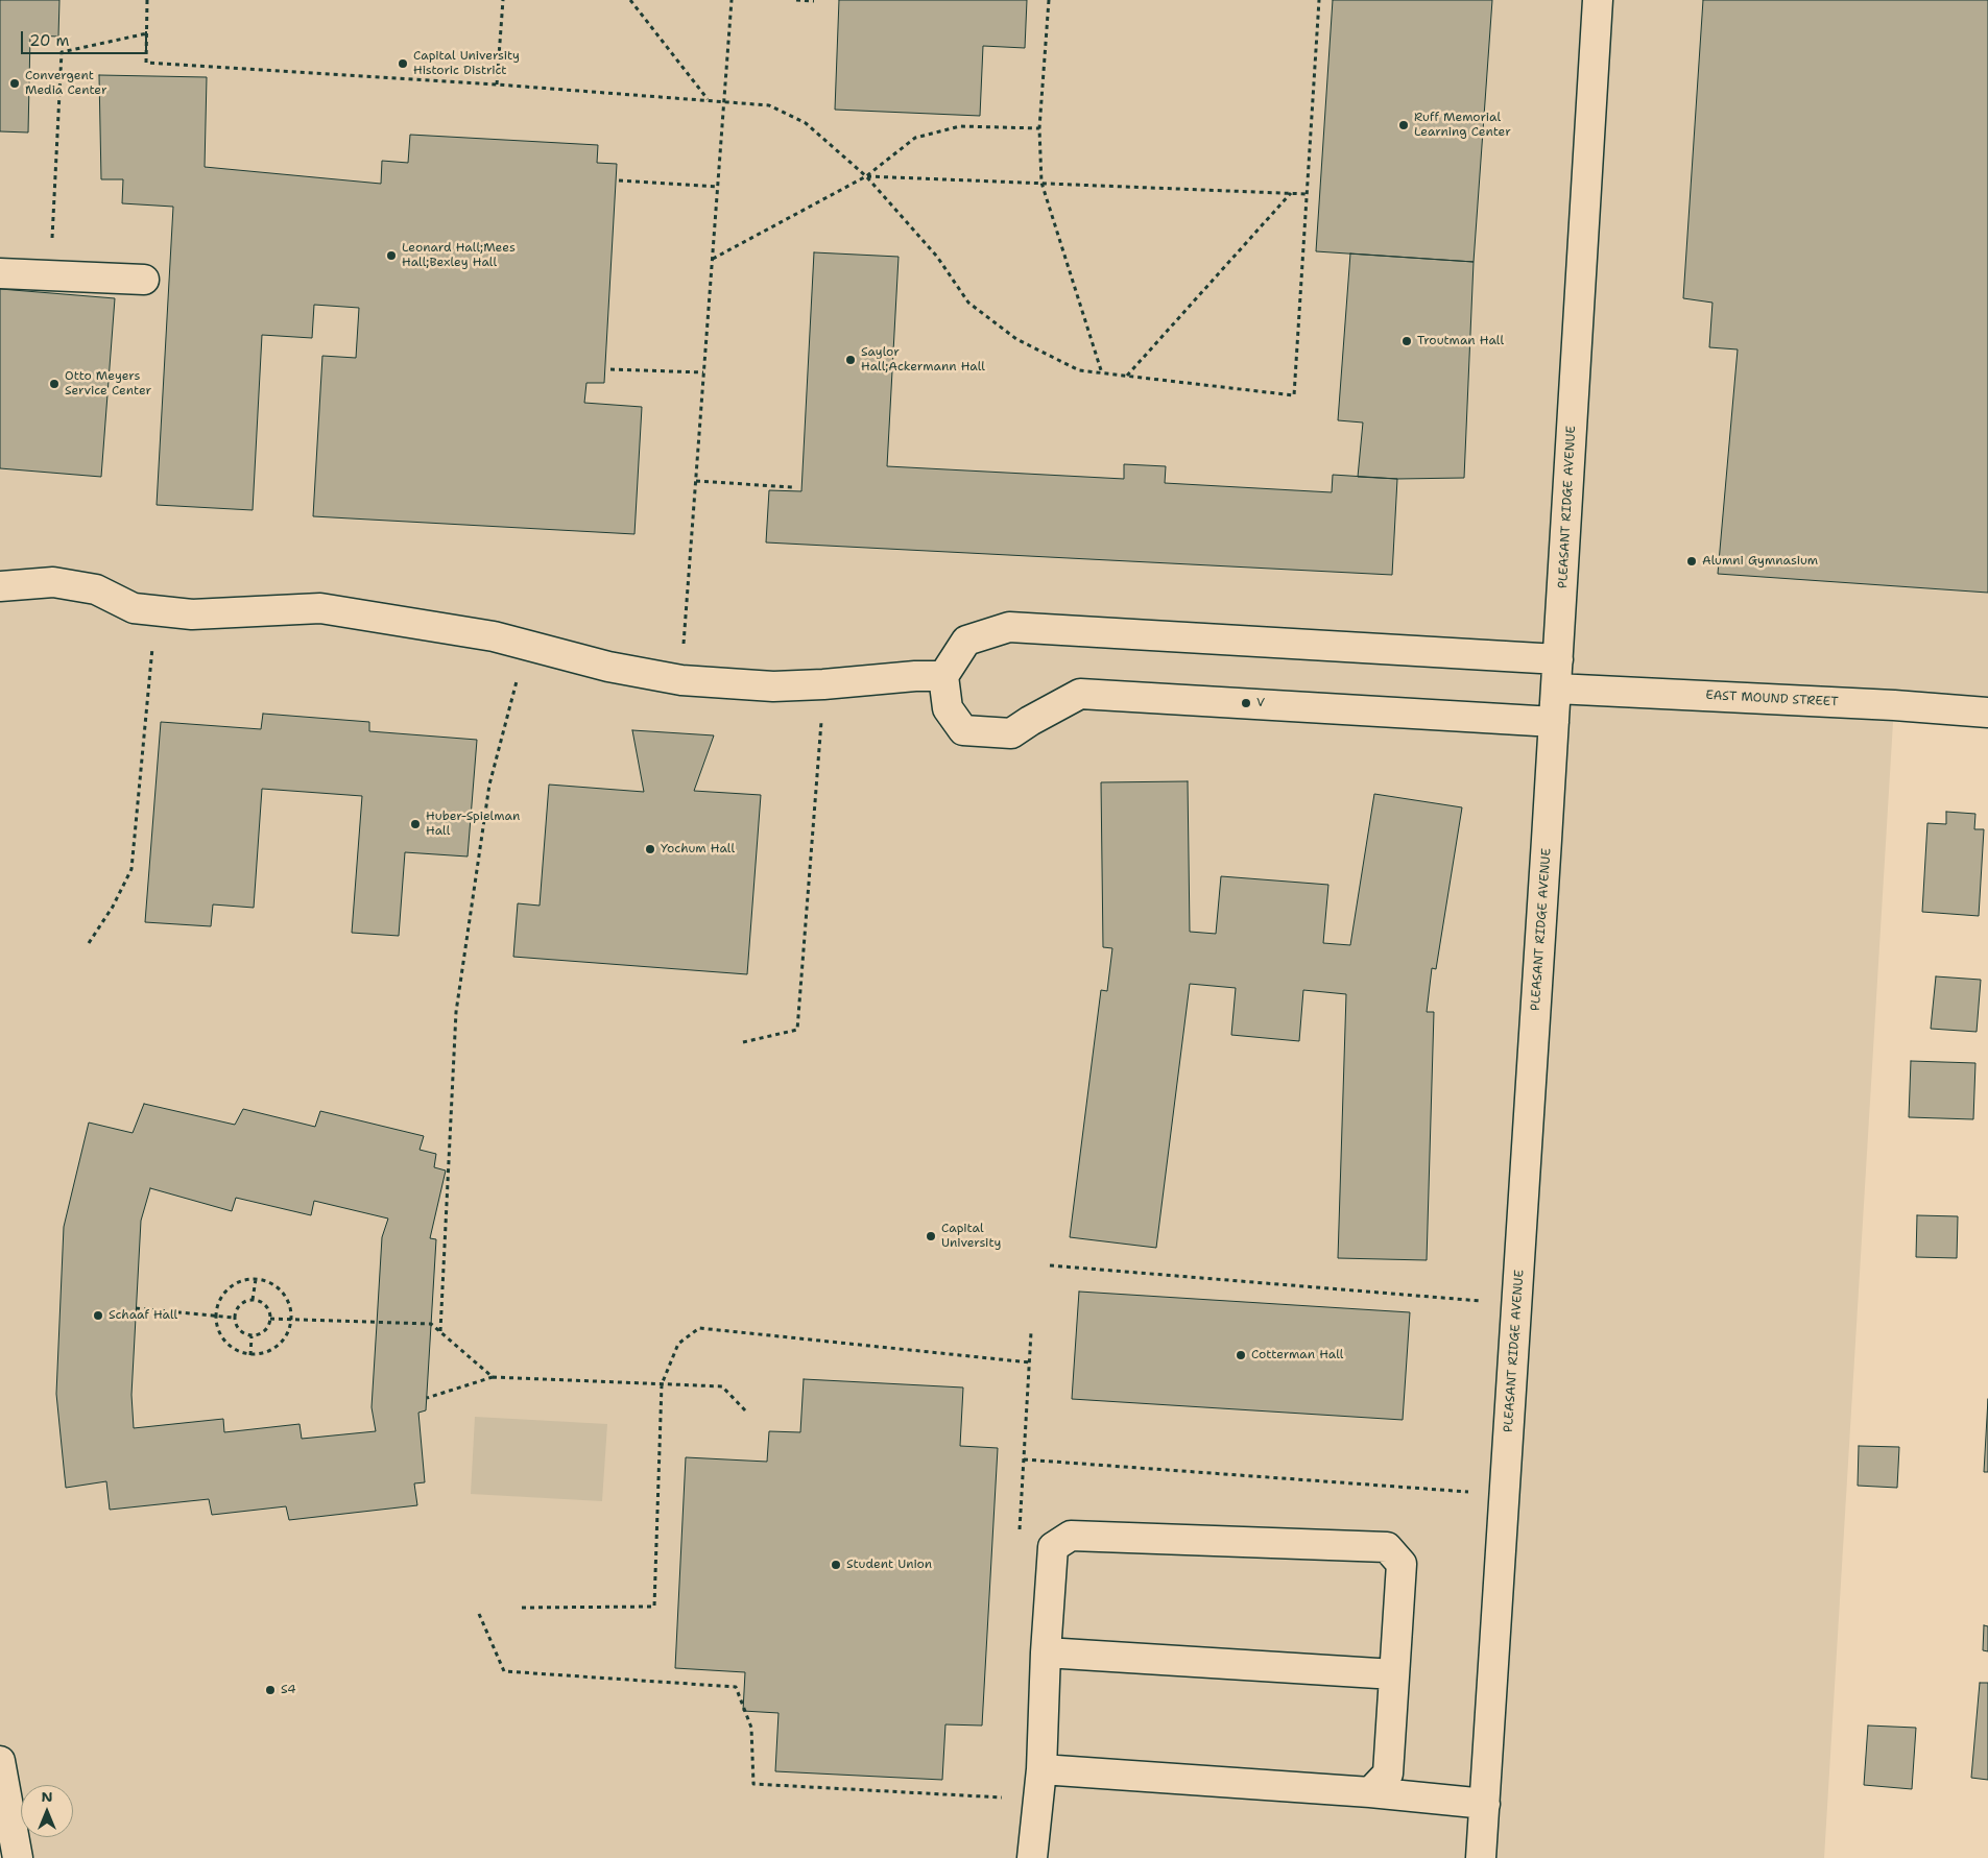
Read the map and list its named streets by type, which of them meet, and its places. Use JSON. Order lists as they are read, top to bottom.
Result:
{
  "streets": {
    "street": ["PLEASANT RIDGE AVENUE", "EAST MOUND STREET"]
  },
  "crossings": [
    ["PLEASANT RIDGE AVENUE", "EAST MOUND STREET"]
  ],
  "places": [
    "Capital University Historic District",
    "Convergent Media Center",
    "Ruff Memorial Learning Center",
    "Leonard Hall;Mees Hall;Bexley Hall",
    "Troutman Hall",
    "Saylor Hall;Ackermann Hall",
    "Otto Meyers Service Center",
    "Alumni Gymnasium",
    "V",
    "Huber-Spielman Hall",
    "Yochum Hall",
    "Capital University",
    "Schaaf Hall",
    "Cotterman Hall",
    "Student Union",
    "S4"
  ],
  "scale_bar": "20 m",
  "north": "top"
}
